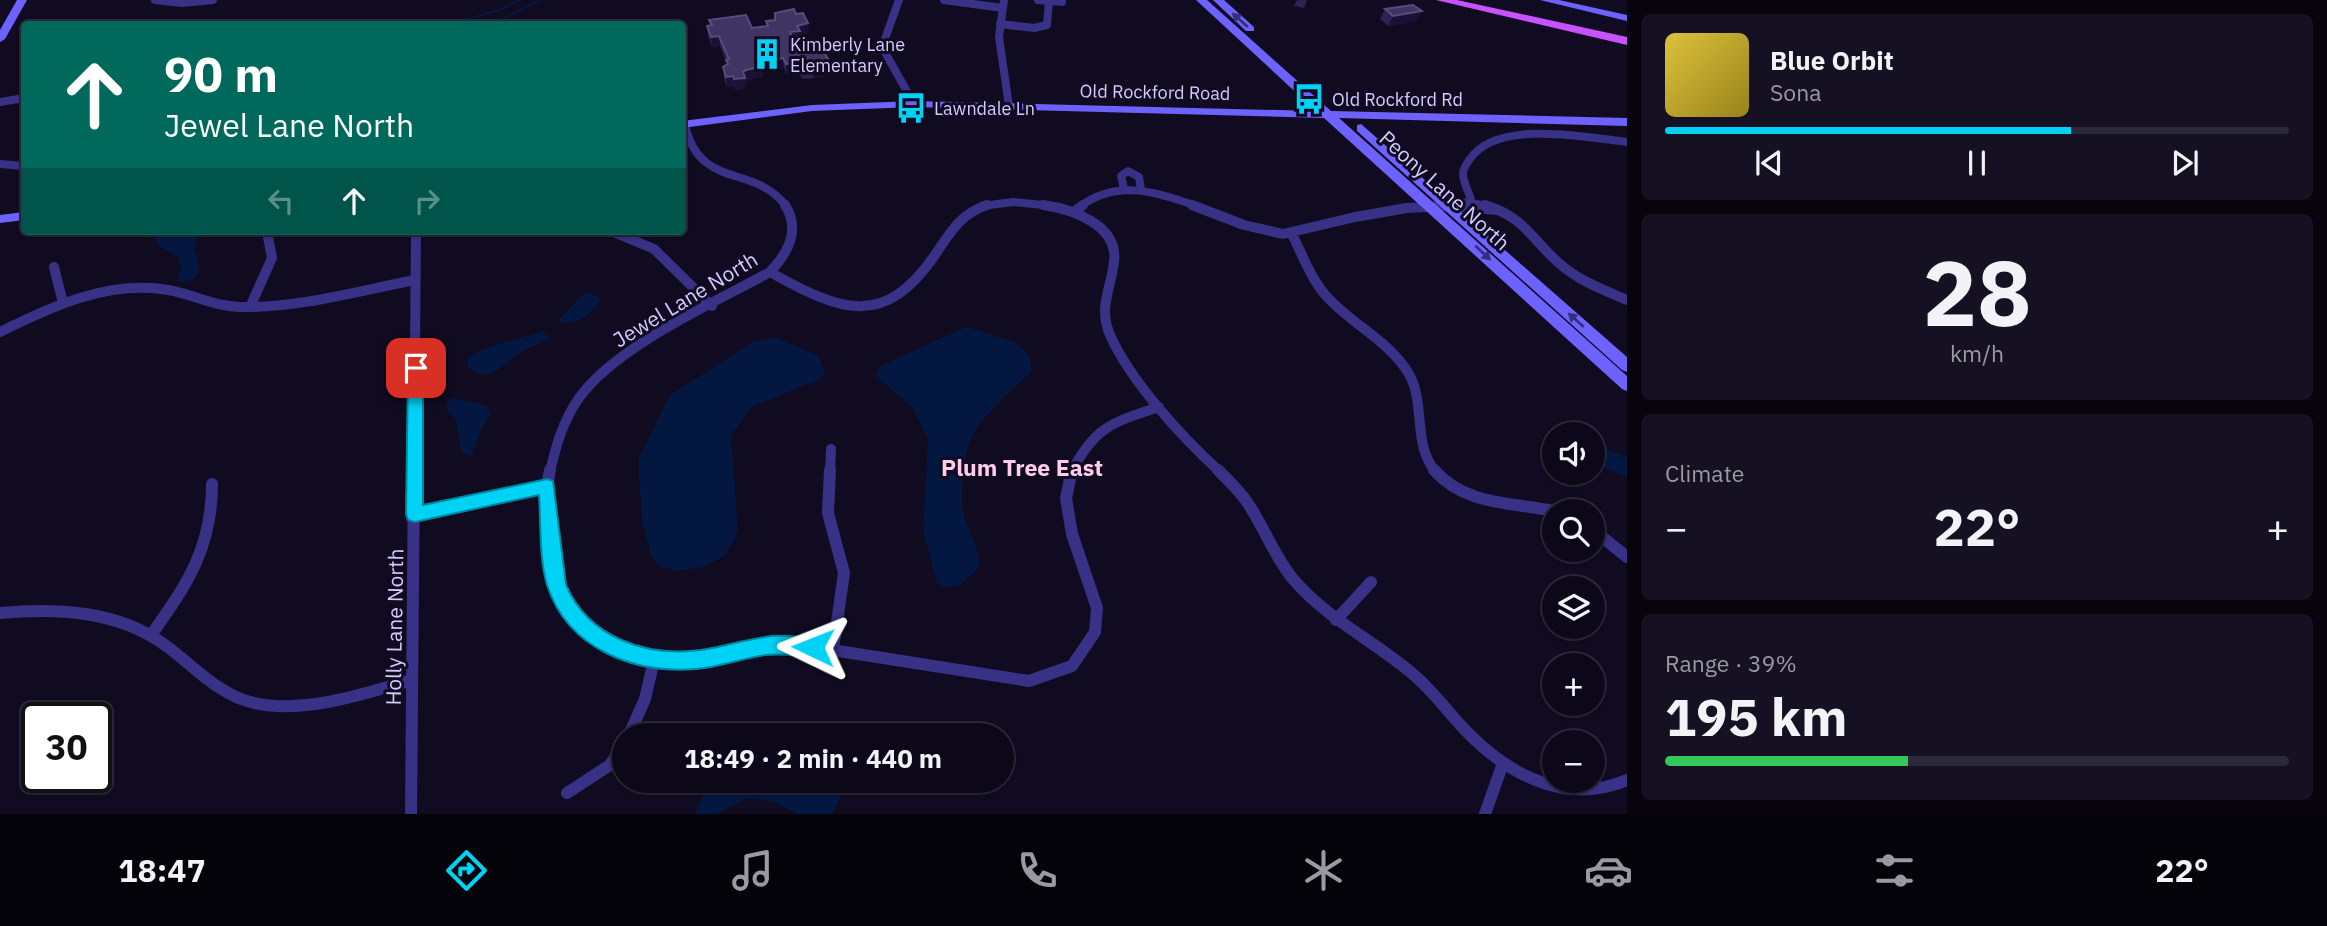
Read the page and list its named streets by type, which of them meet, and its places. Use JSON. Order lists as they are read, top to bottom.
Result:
{
  "streets": {
    "main road": ["Old Rockford Road", "Peony Lane North"],
    "street": ["Jewel Lane North", "Holly Lane North"]
  },
  "crossings": [
    ["Old Rockford Road", "Peony Lane North"]
  ],
  "districts": ["Plum Tree East"],
  "places": {
    "building": ["Kimberly Lane Elementary"],
    "bus stop": ["Old Rockford Rd", "Lawndale Ln"]
  },
  "page": {
    "turn": ["90 m", "Jewel Lane North"],
    "song": ["Blue Orbit", "Sona"],
    "tile": [
      ["28", "km/h"],
      "Climate",
      ["Range · 39%", "195 km"]
    ],
    "map_buttons": ["+", "−"],
    "heat": ["−", "22°", "+"],
    "limit": "30",
    "trip": "18:49 · 2 min · 440 m",
    "tabs": ["18:47", "22°"]
  }
}
